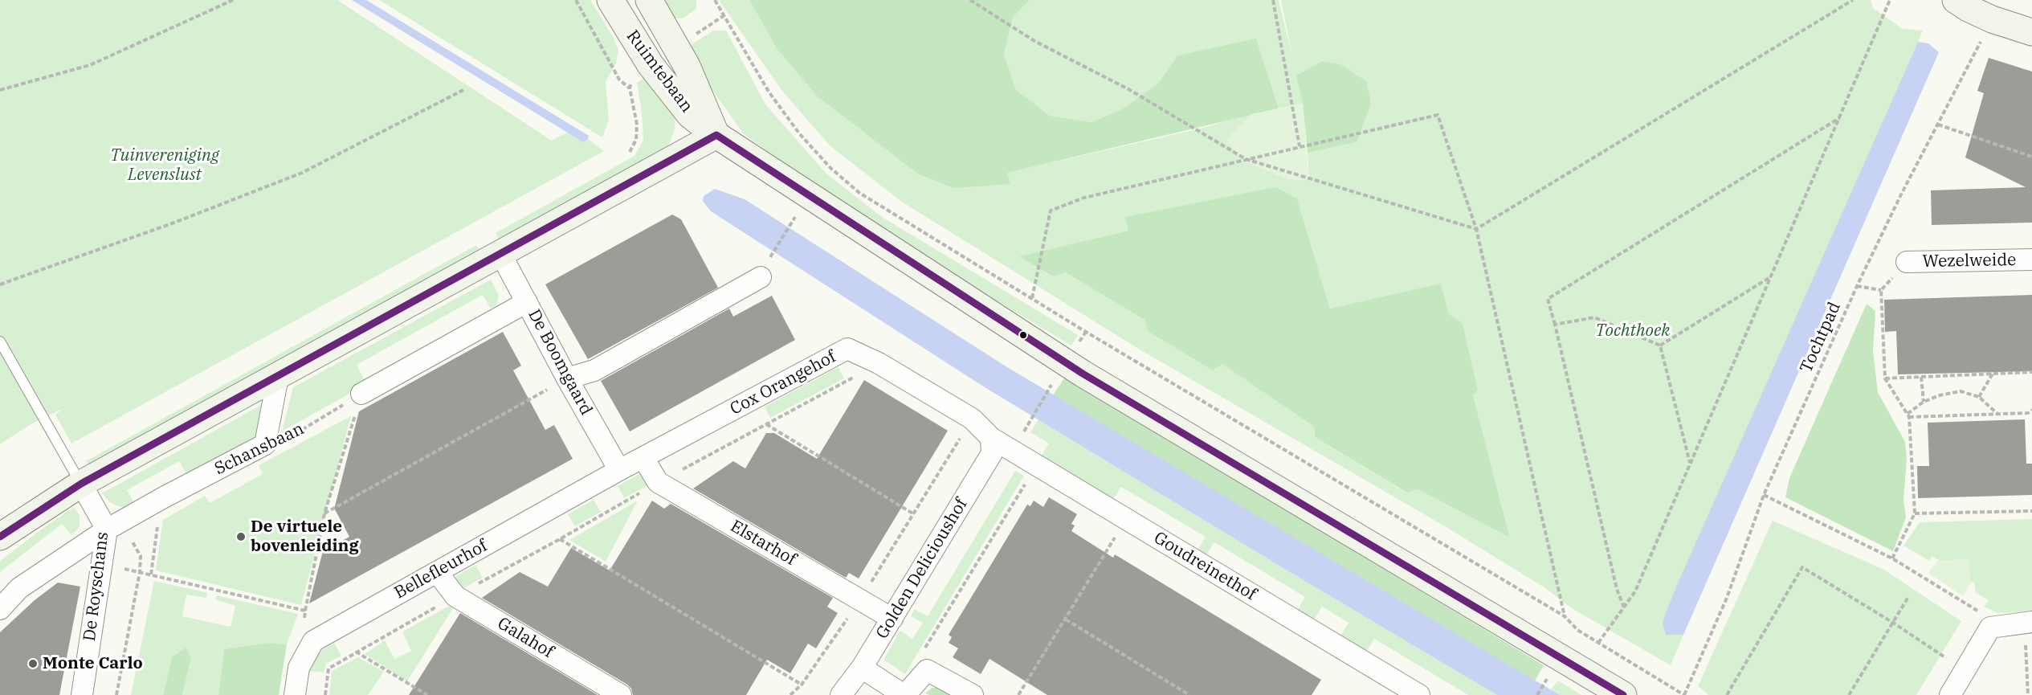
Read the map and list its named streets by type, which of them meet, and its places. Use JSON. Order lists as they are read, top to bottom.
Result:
{
  "streets": {
    "street": [
      "Ruimtebaan",
      "Wezelweide",
      "De Boomgaard",
      "Cox Orangehof",
      "Schansbaan",
      "Elstarhof",
      "Goudreinethof",
      "Golden Delicioushof",
      "Bellefleurhof",
      "De Royschans",
      "Galahof"
    ],
    "path": ["Tochtpad"]
  },
  "crossings": [
    ["De Boomgaard", "Cox Orangehof"],
    ["De Boomgaard", "Bellefleurhof"],
    ["Cox Orangehof", "Elstarhof"],
    ["Cox Orangehof", "Goudreinethof"],
    ["Cox Orangehof", "Golden Delicioushof"],
    ["Cox Orangehof", "Bellefleurhof"],
    ["Schansbaan", "De Royschans"],
    ["Elstarhof", "Golden Delicioushof"],
    ["Goudreinethof", "Golden Delicioushof"],
    ["Bellefleurhof", "Galahof"]
  ],
  "parks": ["Tuinvereniging Levenslust", "Tochthoek"],
  "places": ["De virtuele bovenleiding", "Monte Carlo"]
}
